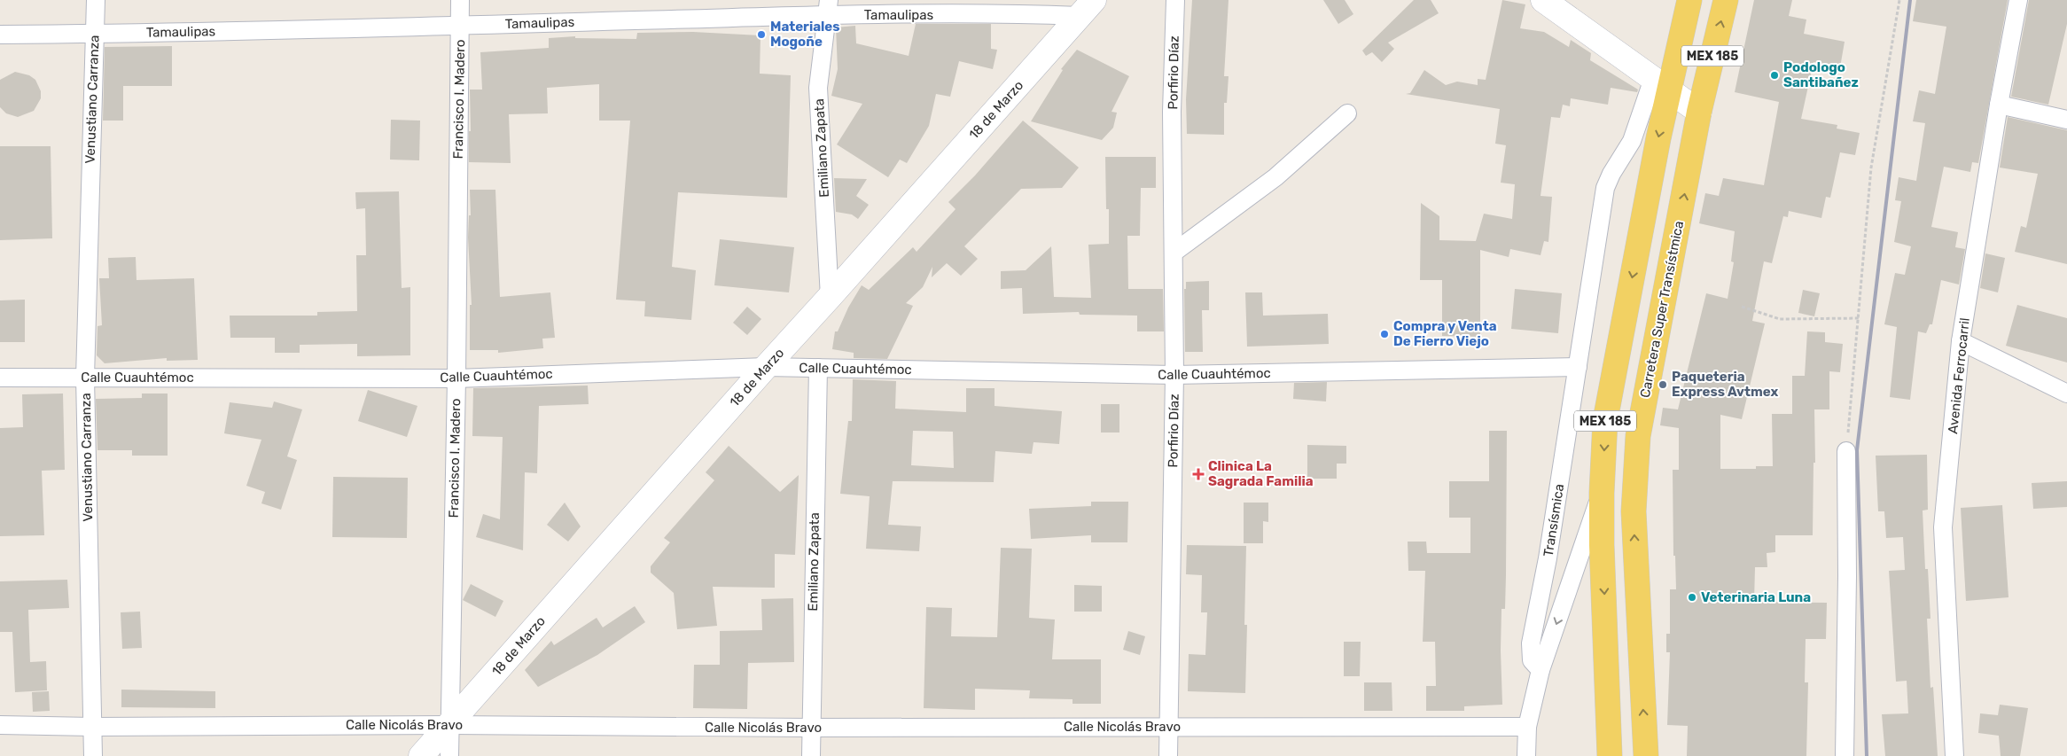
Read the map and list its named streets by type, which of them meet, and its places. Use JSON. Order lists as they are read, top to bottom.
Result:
{
  "streets": {
    "main road": ["MEX 185", "18 de Marzo", "Carretera Super Transístmica"],
    "street": [
      "Tamaulipas",
      "Porfirio Díaz",
      "Venustiano Carranza",
      "Francisco I. Madero",
      "Emiliano Zapata",
      "Calle Cuauhtémoc",
      "Avenida Ferrocarril",
      "Transísmica",
      "Calle Nicolás Bravo"
    ]
  },
  "crossings": [
    ["Tamaulipas", "Venustiano Carranza"],
    ["Tamaulipas", "Francisco I. Madero"],
    ["Tamaulipas", "18 de Marzo"],
    ["Tamaulipas", "Emiliano Zapata"],
    ["MEX 185", "Transísmica"],
    ["Porfirio Díaz", "Calle Cuauhtémoc"],
    ["Porfirio Díaz", "Calle Nicolás Bravo"],
    ["Venustiano Carranza", "Calle Cuauhtémoc"],
    ["Venustiano Carranza", "Calle Nicolás Bravo"],
    ["Francisco I. Madero", "18 de Marzo"],
    ["Francisco I. Madero", "Calle Cuauhtémoc"],
    ["Francisco I. Madero", "Calle Nicolás Bravo"],
    ["18 de Marzo", "Emiliano Zapata"],
    ["18 de Marzo", "Calle Cuauhtémoc"],
    ["18 de Marzo", "Calle Nicolás Bravo"],
    ["Emiliano Zapata", "Calle Cuauhtémoc"],
    ["Emiliano Zapata", "Calle Nicolás Bravo"],
    ["Calle Cuauhtémoc", "Transísmica"]
  ],
  "places": {
    "other": [
      "Materiales Mogoñe",
      "Podologo Santibañez",
      "Compra y Venta De Fierro Viejo",
      "Paqueteria Express Avtmex",
      "Veterinaria Luna"
    ],
    "health": ["Clinica La Sagrada Familia"]
  }
}
